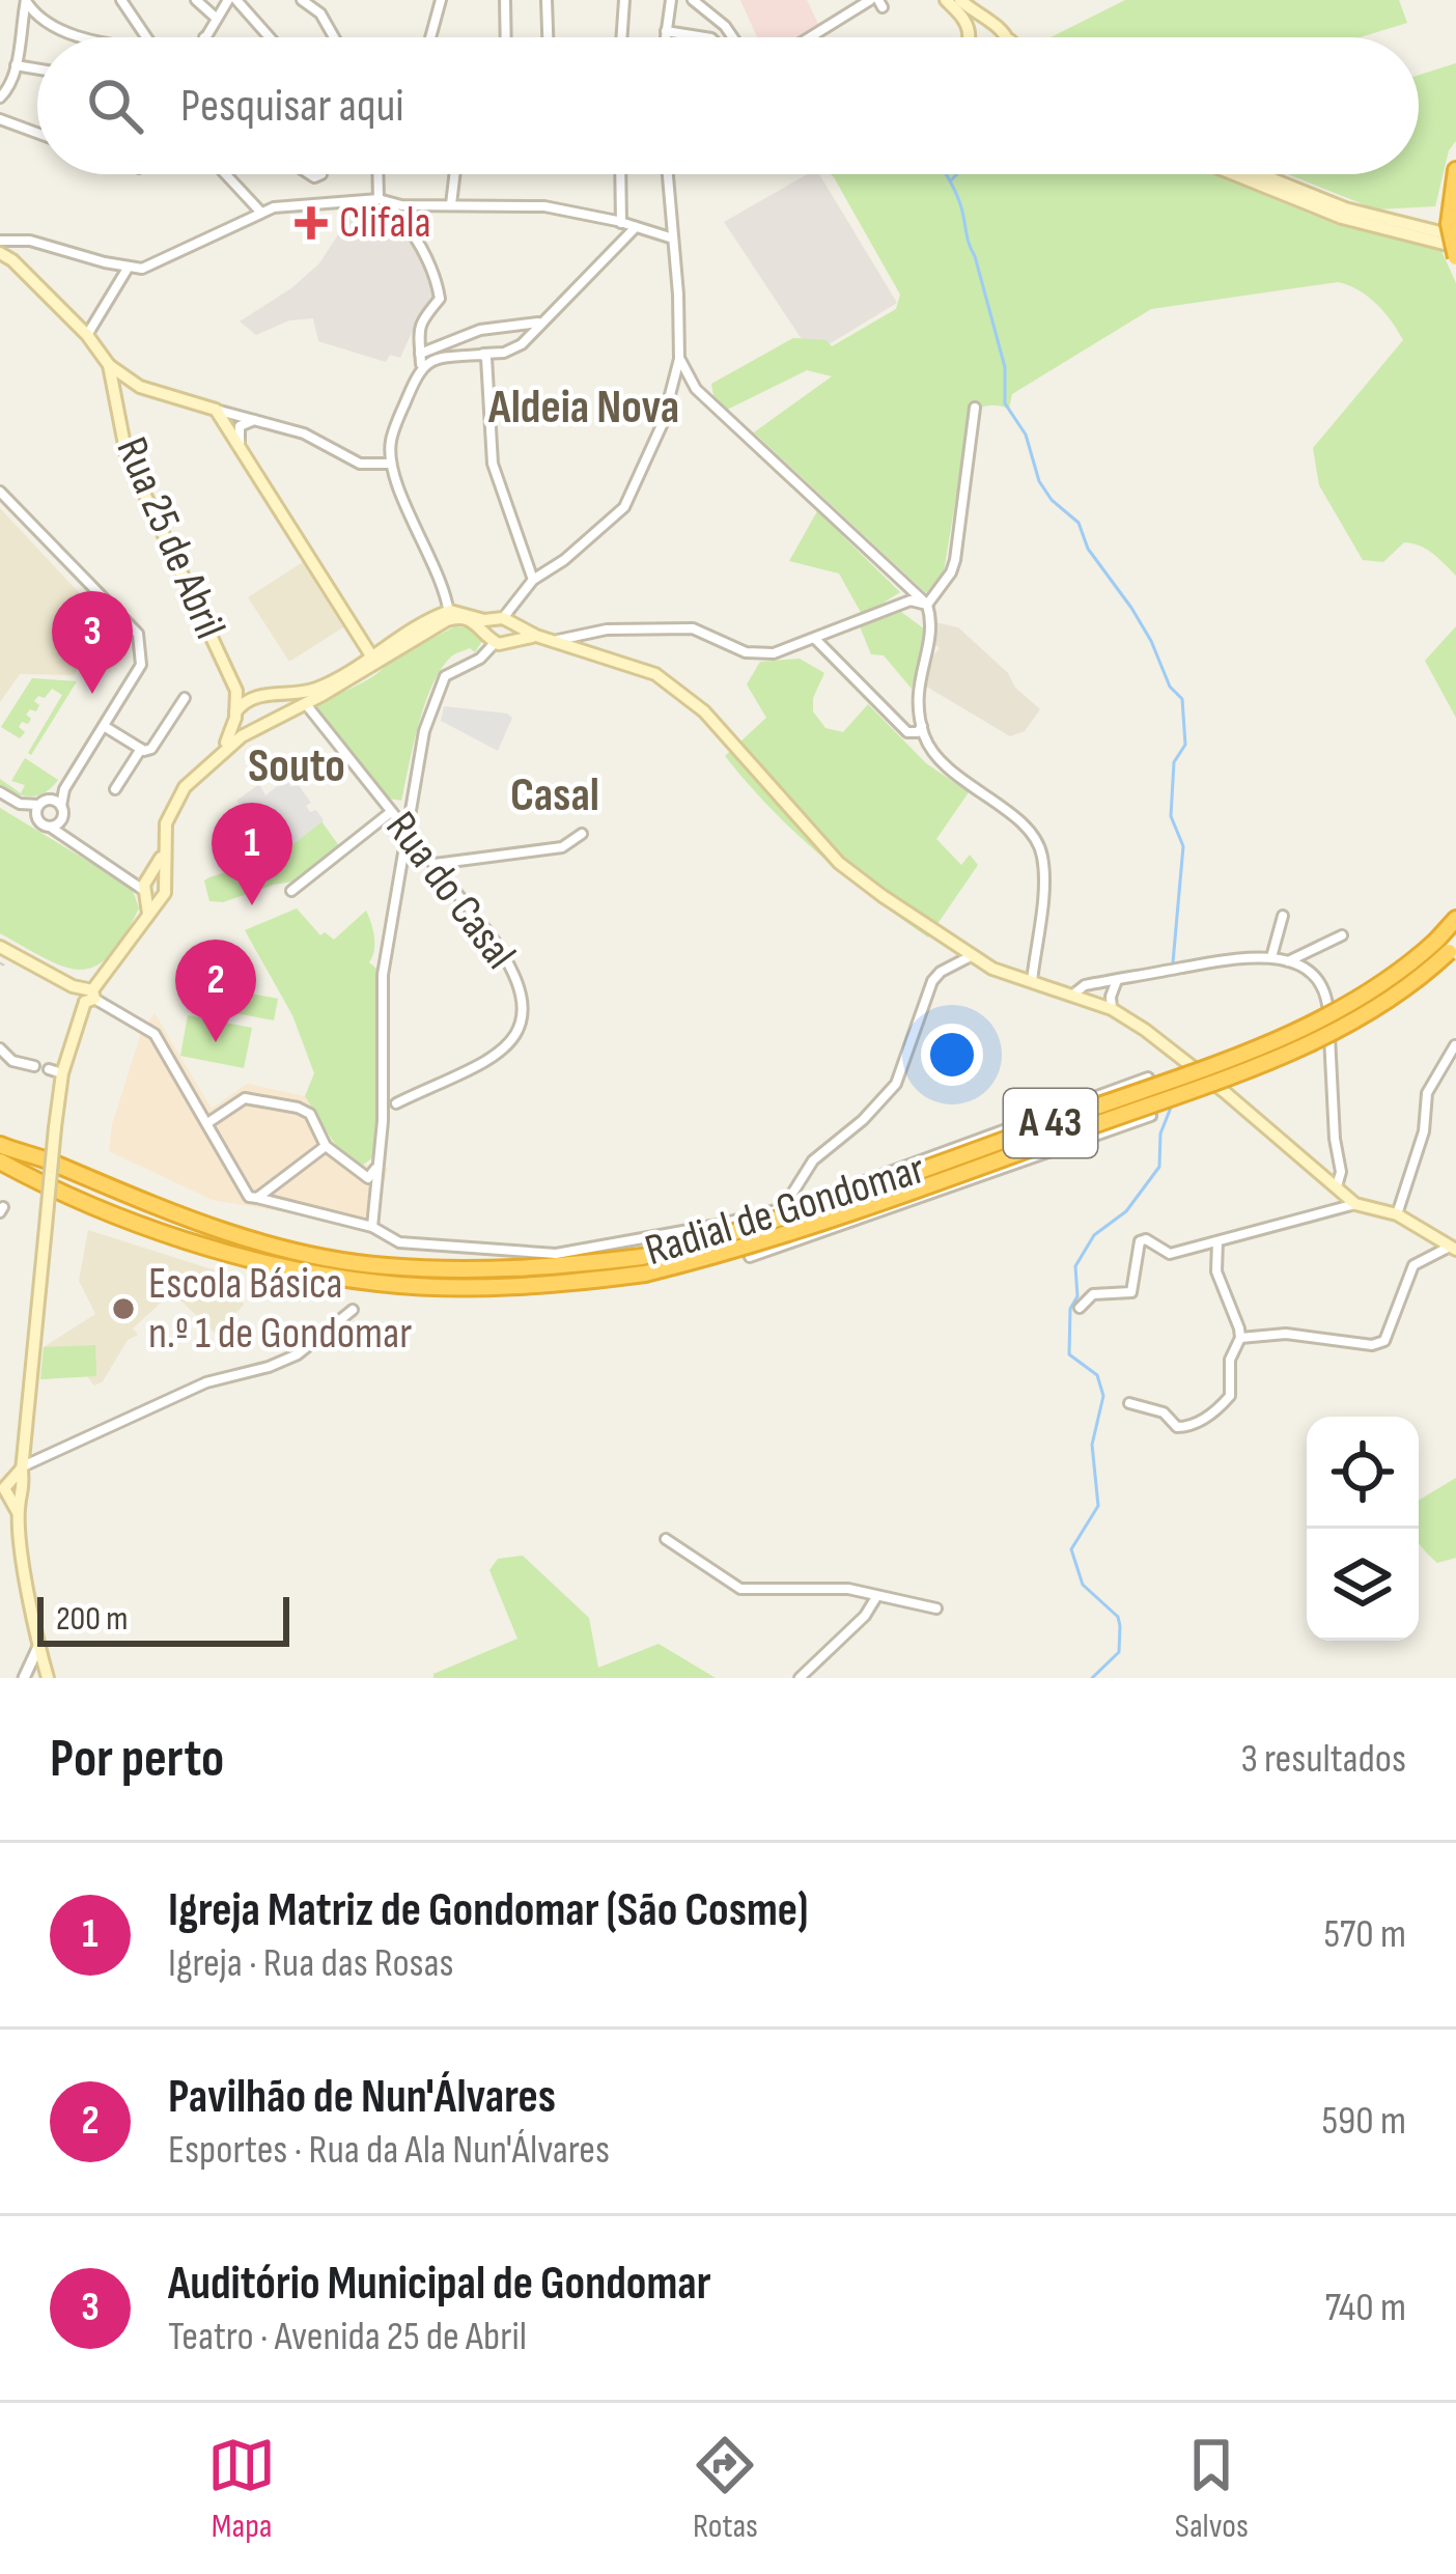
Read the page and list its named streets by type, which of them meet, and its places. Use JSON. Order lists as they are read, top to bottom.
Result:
{
  "streets": {
    "highway": ["A 43", "Radial de Gondomar"],
    "main road": ["Rua 25 de Abril"],
    "street": ["Rua do Casal"]
  },
  "districts": ["Aldeia Nova", "Souto", "Casal"],
  "places": {
    "health": ["Clifala"],
    "other": ["Escola Básica n.º 1 de Gondomar"]
  },
  "scale_bar": "200 m",
  "page": {
    "search": "Pesquisar aqui",
    "pins": ["3", "1", "2"],
    "scale": "200 m",
    "heading": ["Por perto", "3 resultados"],
    "list": [
      {
        "mark": "1",
        "name": "Igreja Matriz de Gondomar (São Cosme)",
        "note": "Igreja · Rua das Rosas",
        "value": "570 m"
      },
      {
        "mark": "2",
        "name": "Pavilhão de Nun'Álvares",
        "note": "Esportes · Rua da Ala Nun'Álvares",
        "value": "590 m"
      },
      {
        "mark": "3",
        "name": "Auditório Municipal de Gondomar",
        "note": "Teatro · Avenida 25 de Abril",
        "value": "740 m"
      }
    ],
    "nav": ["Mapa", "Rotas", "Salvos"]
  }
}
